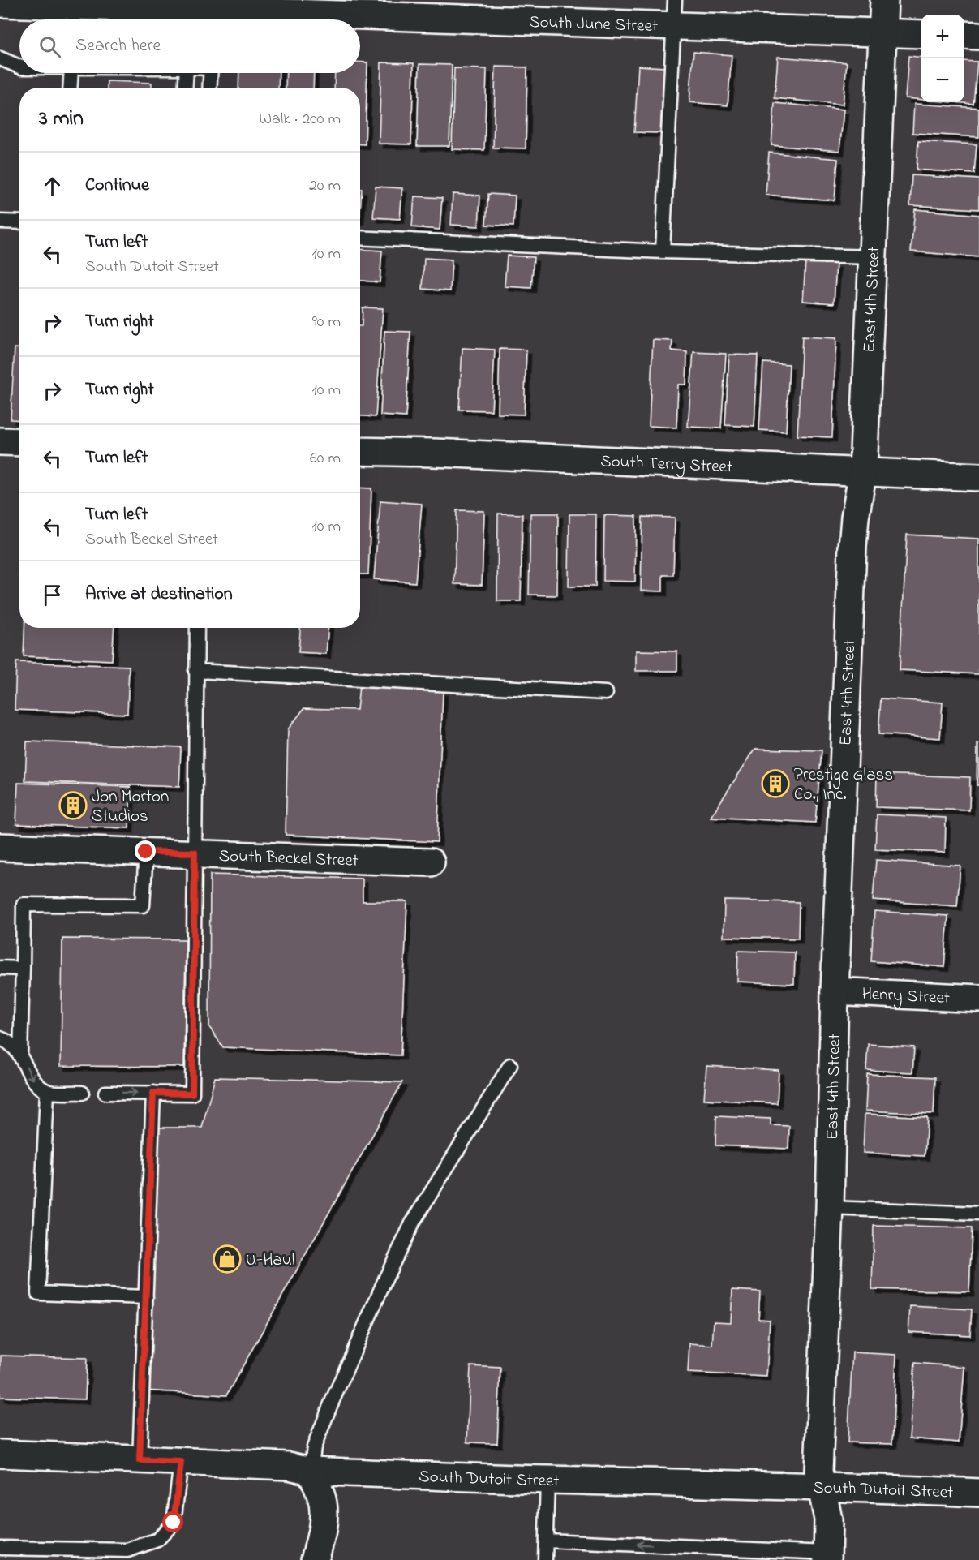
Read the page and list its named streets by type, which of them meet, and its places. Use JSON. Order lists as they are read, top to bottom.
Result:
{
  "streets": {
    "street": [
      "South June Street",
      "East 4th Street",
      "South Terry Street",
      "South Beckel Street",
      "Henry Street",
      "South Dutoit Street"
    ]
  },
  "crossings": [
    ["South June Street", "East 4th Street"],
    ["East 4th Street", "South Terry Street"],
    ["East 4th Street", "Henry Street"],
    ["East 4th Street", "South Dutoit Street"]
  ],
  "places": {
    "building": ["Prestige Glass Co., Inc.", "Jon Morton Studios"],
    "shop": ["U-Haul"]
  },
  "page": {
    "map_buttons": ["+", "−"],
    "search": "Search here",
    "heading": ["3 min", "Walk · 200 m"],
    "list": [
      ["Continue", "20 m"],
      ["Turn left", "South Dutoit Street", "10 m"],
      ["Turn right", "90 m"],
      ["Turn right", "10 m"],
      ["Turn left", "60 m"],
      ["Turn left", "South Beckel Street", "10 m"],
      "Arrive at destination"
    ]
  }
}
